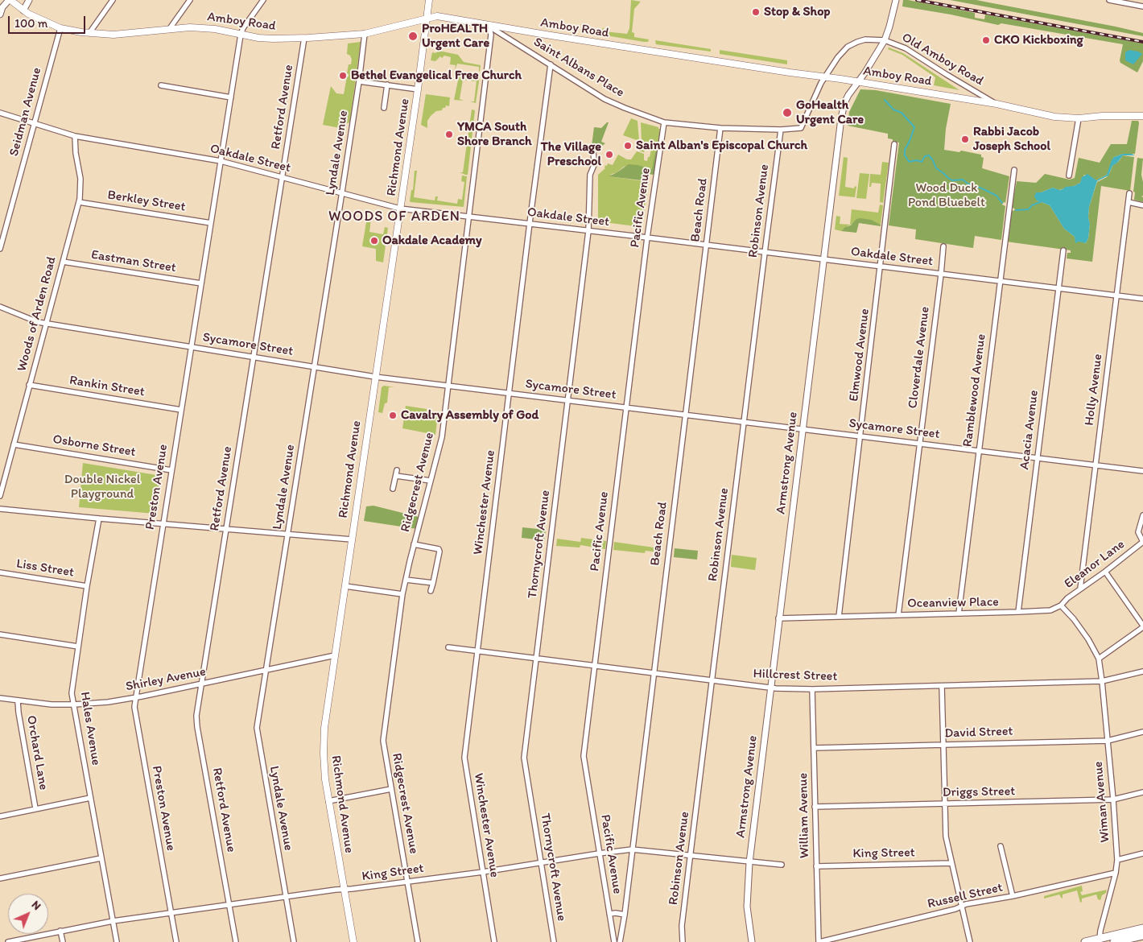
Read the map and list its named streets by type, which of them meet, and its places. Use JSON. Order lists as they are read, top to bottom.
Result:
{
  "streets": {
    "main road": ["Amboy Road", "Richmond Avenue"],
    "street": [
      "Old Amboy Road",
      "Saint Albans Place",
      "Retford Avenue",
      "Seidman Avenue",
      "Lyndale Avenue",
      "Oakdale Street",
      "Berkley Street",
      "Pacific Avenue",
      "Beach Road",
      "Robinson Avenue",
      "Eastman Street",
      "Woods of Arden Road",
      "Sycamore Street",
      "Elmwood Avenue",
      "Cloverdale Avenue",
      "Rankin Street",
      "Holly Avenue",
      "Ramblewood Avenue",
      "Acacia Avenue",
      "Osborne Street",
      "Armstrong Avenue",
      "Ridgecrest Avenue",
      "Preston Avenue",
      "Winchester Avenue",
      "Thornycroft Avenue",
      "Eleanor Lane",
      "Liss Street",
      "Oceanview Place",
      "Hillcrest Street",
      "Shirley Avenue",
      "Hales Avenue",
      "David Street",
      "Orchard Lane",
      "Driggs Street",
      "Wiman Avenue",
      "William Avenue",
      "King Street",
      "Russell Street"
    ]
  },
  "crossings": [
    ["Amboy Road", "Old Amboy Road"],
    ["Amboy Road", "Saint Albans Place"],
    ["Amboy Road", "Retford Avenue"],
    ["Amboy Road", "Seidman Avenue"],
    ["Amboy Road", "Richmond Avenue"],
    ["Amboy Road", "Lyndale Avenue"],
    ["Amboy Road", "Armstrong Avenue"],
    ["Amboy Road", "Ridgecrest Avenue"],
    ["Amboy Road", "Preston Avenue"],
    ["Old Amboy Road", "Saint Albans Place"],
    ["Old Amboy Road", "Robinson Avenue"],
    ["Old Amboy Road", "Armstrong Avenue"],
    ["Saint Albans Place", "Pacific Avenue"],
    ["Saint Albans Place", "Beach Road"],
    ["Saint Albans Place", "Robinson Avenue"],
    ["Saint Albans Place", "Ridgecrest Avenue"],
    ["Saint Albans Place", "Winchester Avenue"],
    ["Retford Avenue", "Oakdale Street"],
    ["Retford Avenue", "Sycamore Street"],
    ["Retford Avenue", "Shirley Avenue"],
    ["Retford Avenue", "King Street"],
    ["Seidman Avenue", "Oakdale Street"],
    ["Richmond Avenue", "Oakdale Street"],
    ["Richmond Avenue", "Sycamore Street"],
    ["Richmond Avenue", "Shirley Avenue"],
    ["Richmond Avenue", "King Street"],
    ["Lyndale Avenue", "Oakdale Street"],
    ["Lyndale Avenue", "Sycamore Street"],
    ["Lyndale Avenue", "Shirley Avenue"],
    ["Lyndale Avenue", "King Street"],
    ["Oakdale Street", "Pacific Avenue"],
    ["Oakdale Street", "Beach Road"],
    ["Oakdale Street", "Robinson Avenue"],
    ["Oakdale Street", "Woods of Arden Road"],
    ["Oakdale Street", "Elmwood Avenue"],
    ["Oakdale Street", "Cloverdale Avenue"],
    ["Oakdale Street", "Holly Avenue"],
    ["Oakdale Street", "Ramblewood Avenue"],
    ["Oakdale Street", "Acacia Avenue"],
    ["Oakdale Street", "Armstrong Avenue"],
    ["Oakdale Street", "Ridgecrest Avenue"],
    ["Oakdale Street", "Preston Avenue"],
    ["Oakdale Street", "Winchester Avenue"],
    ["Oakdale Street", "Thornycroft Avenue"],
    ["Berkley Street", "Woods of Arden Road"],
    ["Berkley Street", "Preston Avenue"],
    ["Pacific Avenue", "Sycamore Street"],
    ["Pacific Avenue", "Hillcrest Street"],
    ["Pacific Avenue", "King Street"],
    ["Beach Road", "Sycamore Street"],
    ["Beach Road", "Hillcrest Street"],
    ["Beach Road", "King Street"],
    ["Robinson Avenue", "Sycamore Street"],
    ["Robinson Avenue", "Hillcrest Street"],
    ["Robinson Avenue", "King Street"],
    ["Eastman Street", "Woods of Arden Road"],
    ["Eastman Street", "Preston Avenue"],
    ["Woods of Arden Road", "Sycamore Street"],
    ["Woods of Arden Road", "Rankin Street"],
    ["Woods of Arden Road", "Osborne Street"],
    ["Sycamore Street", "Elmwood Avenue"],
    ["Sycamore Street", "Cloverdale Avenue"],
    ["Sycamore Street", "Holly Avenue"],
    ["Sycamore Street", "Ramblewood Avenue"],
    ["Sycamore Street", "Acacia Avenue"],
    ["Sycamore Street", "Armstrong Avenue"],
    ["Sycamore Street", "Ridgecrest Avenue"],
    ["Sycamore Street", "Preston Avenue"],
    ["Sycamore Street", "Winchester Avenue"],
    ["Sycamore Street", "Thornycroft Avenue"],
    ["Elmwood Avenue", "Oceanview Place"],
    ["Cloverdale Avenue", "Oceanview Place"],
    ["Rankin Street", "Preston Avenue"],
    ["Holly Avenue", "Eleanor Lane"],
    ["Ramblewood Avenue", "Oceanview Place"],
    ["Acacia Avenue", "Oceanview Place"],
    ["Osborne Street", "Preston Avenue"],
    ["Armstrong Avenue", "Oceanview Place"],
    ["Armstrong Avenue", "Hillcrest Street"],
    ["Armstrong Avenue", "King Street"],
    ["Ridgecrest Avenue", "King Street"],
    ["Preston Avenue", "Shirley Avenue"],
    ["Preston Avenue", "King Street"],
    ["Winchester Avenue", "Hillcrest Street"],
    ["Winchester Avenue", "King Street"],
    ["Thornycroft Avenue", "Hillcrest Street"],
    ["Thornycroft Avenue", "King Street"],
    ["Eleanor Lane", "Oceanview Place"],
    ["Liss Street", "Hales Avenue"],
    ["Hillcrest Street", "Wiman Avenue"],
    ["Hillcrest Street", "William Avenue"],
    ["Shirley Avenue", "Hales Avenue"],
    ["Shirley Avenue", "Orchard Lane"],
    ["Hales Avenue", "King Street"],
    ["David Street", "Wiman Avenue"],
    ["David Street", "William Avenue"],
    ["Driggs Street", "Wiman Avenue"],
    ["Driggs Street", "William Avenue"],
    ["Wiman Avenue", "Russell Street"],
    ["William Avenue", "King Street"],
    ["William Avenue", "Russell Street"]
  ],
  "districts": ["WOODS OF ARDEN"],
  "parks": ["Wood Duck Pond Bluebelt", "Double Nickel Playground"],
  "places": [
    "Stop & Shop",
    "ProHEALTH Urgent Care",
    "CKO Kickboxing",
    "Bethel Evangelical Free Church",
    "GoHealth Urgent Care",
    "YMCA South Shore Branch",
    "Rabbi Jacob Joseph School",
    "Saint Alban's Episcopal Church",
    "The Village Preschool",
    "Oakdale Academy",
    "Cavalry Assembly of God"
  ],
  "scale_bar": "100 m",
  "north": "top right"
}
